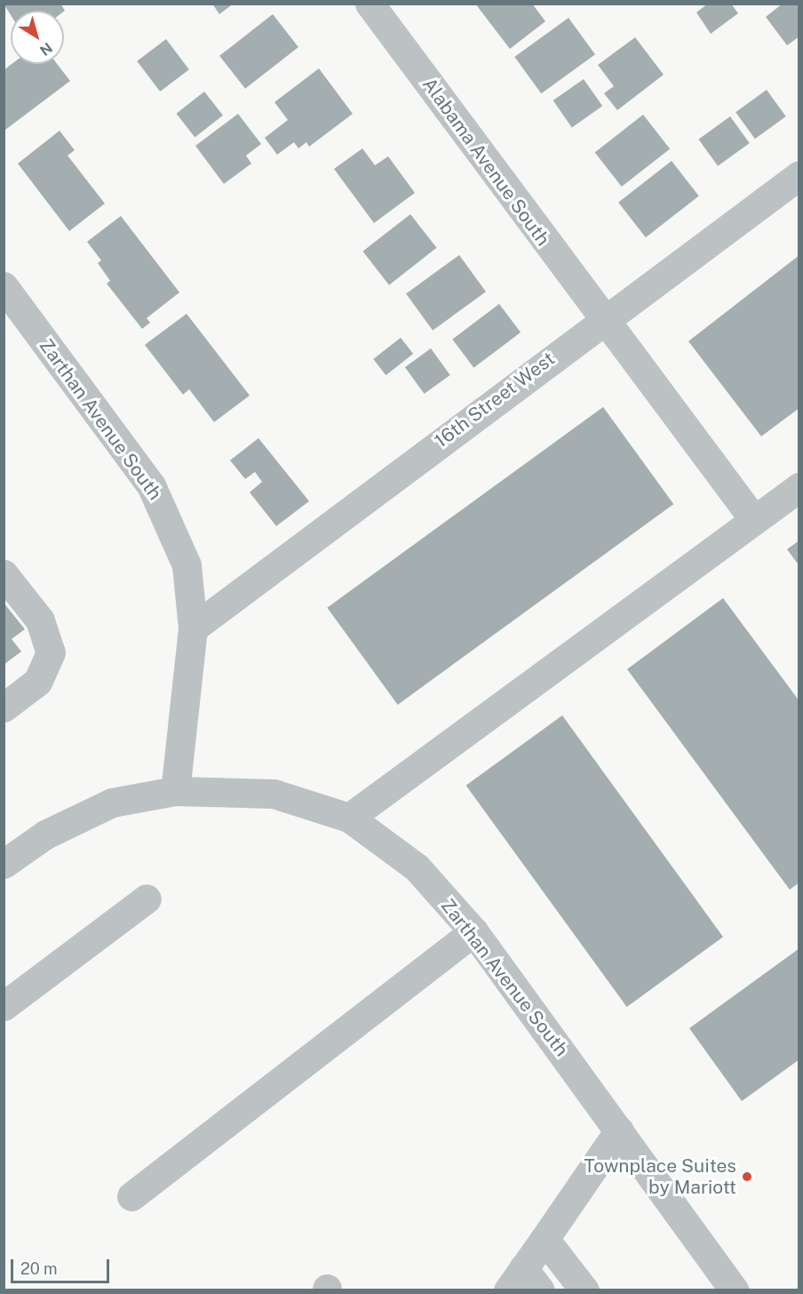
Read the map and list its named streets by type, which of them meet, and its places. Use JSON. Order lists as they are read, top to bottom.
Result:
{
  "streets": {
    "street": ["Alabama Avenue South", "16th Street West", "Zarthan Avenue South"]
  },
  "crossings": [
    ["Alabama Avenue South", "16th Street West"],
    ["16th Street West", "Zarthan Avenue South"]
  ],
  "places": ["Townplace Suites by Mariott"],
  "scale_bar": "20 m",
  "north": "bottom right"
}
